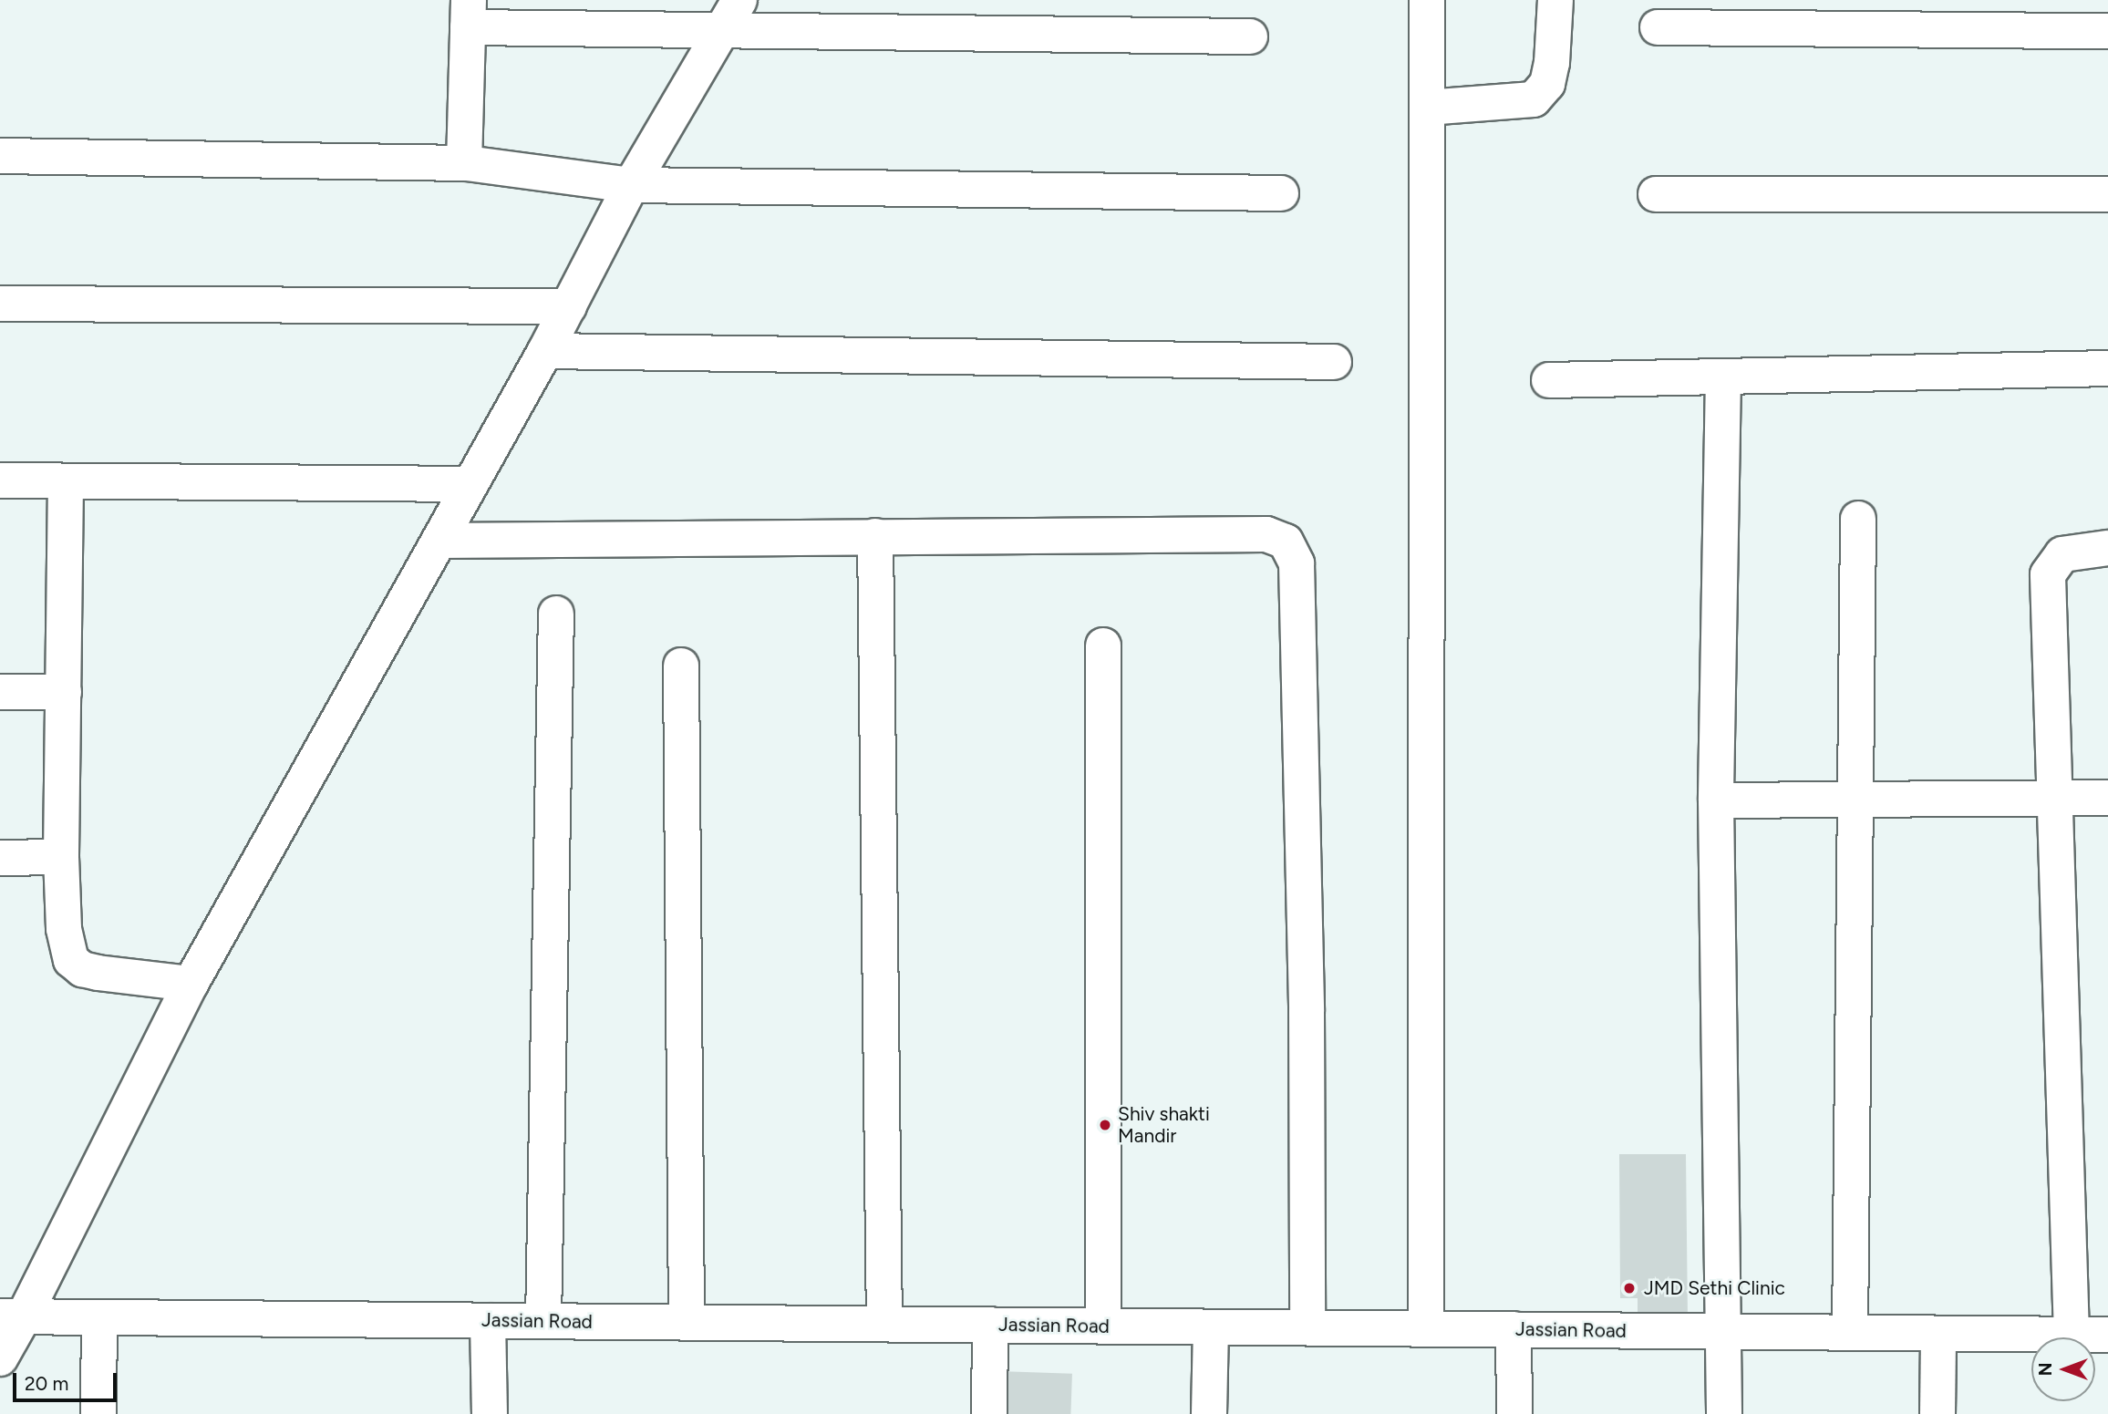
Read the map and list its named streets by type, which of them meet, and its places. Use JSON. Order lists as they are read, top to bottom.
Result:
{
  "streets": {
    "street": ["Jassian Road"]
  },
  "places": ["Shiv shakti Mandir", "JMD Sethi Clinic"],
  "scale_bar": "20 m",
  "north": "left"
}
